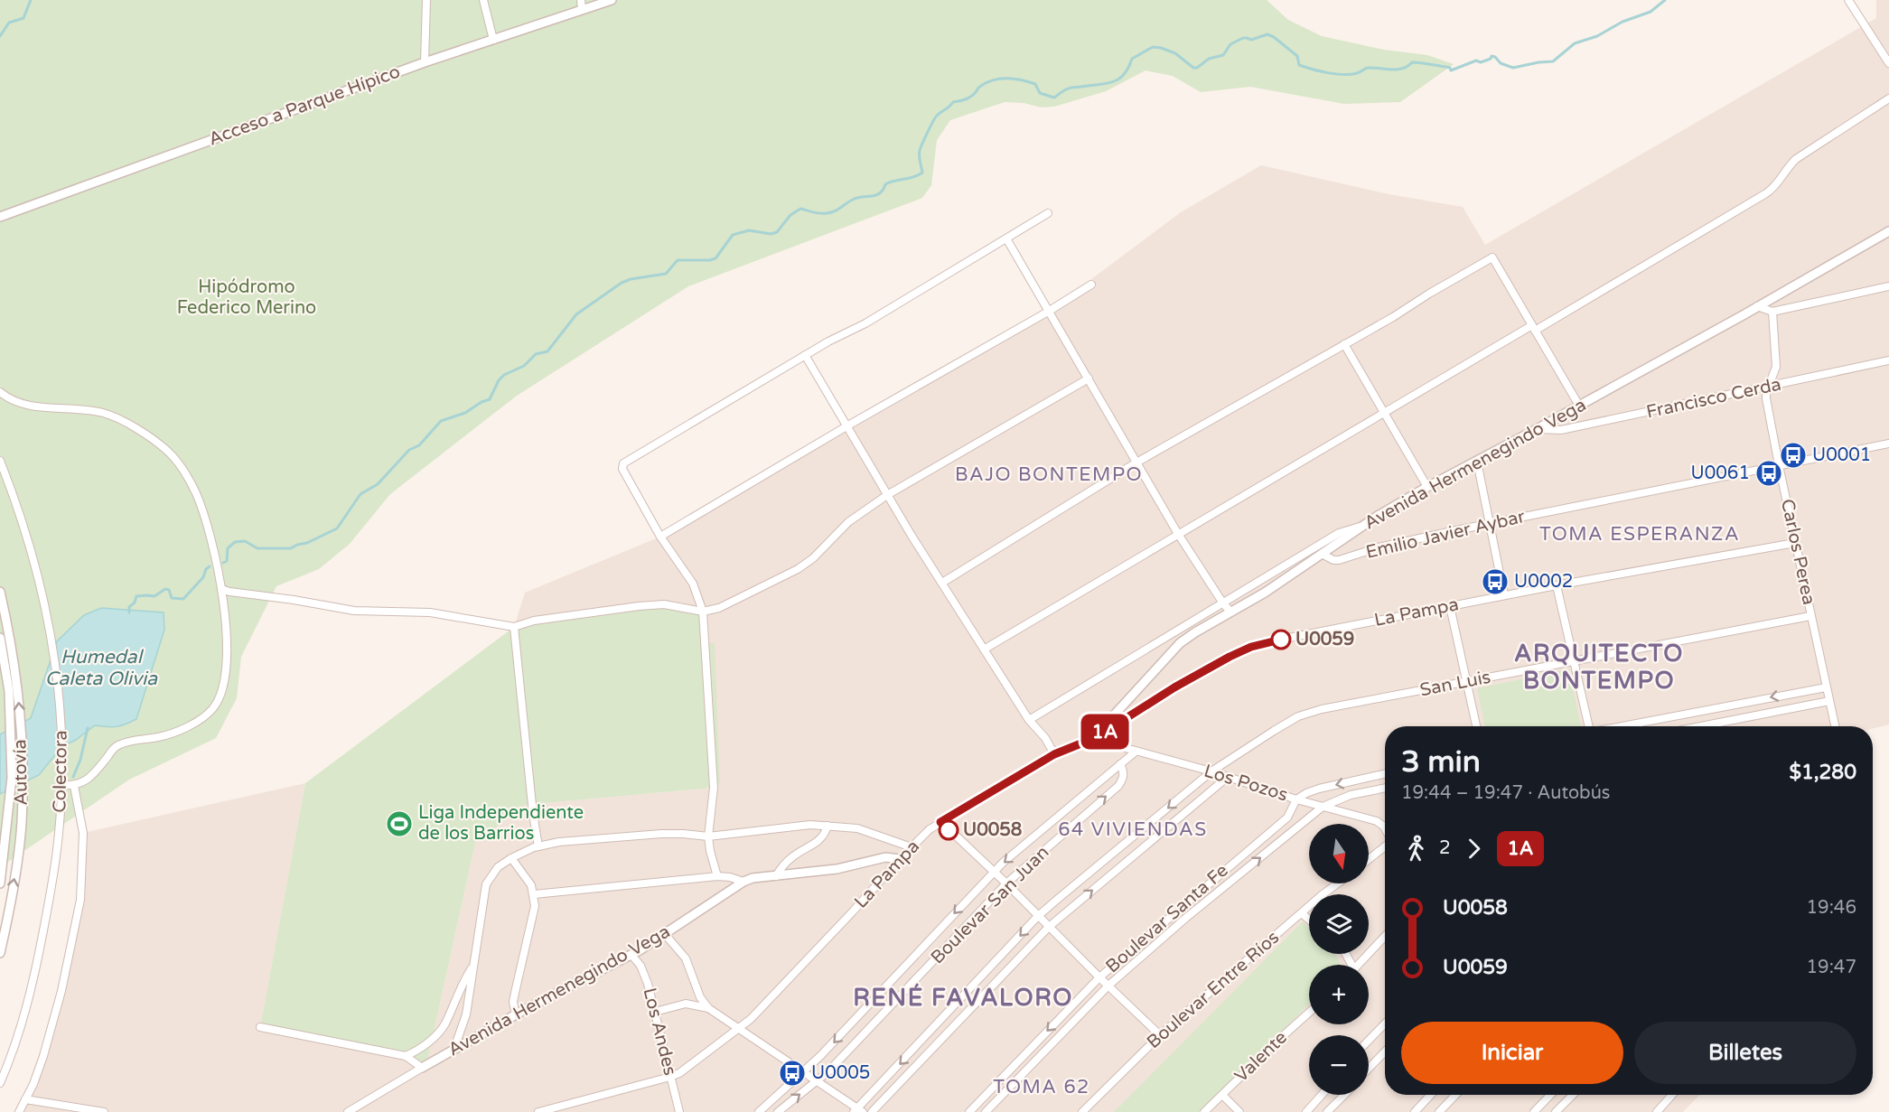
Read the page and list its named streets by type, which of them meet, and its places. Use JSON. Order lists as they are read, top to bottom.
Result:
{
  "streets": {
    "street": [
      "Acceso a Parque Hípico",
      "Francisco Cerda",
      "Avenida Hermenegindo Vega",
      "Emilio Javier Aybar",
      "Carlos Perea",
      "La Pampa",
      "San Luis",
      "Colectora",
      "Autovía",
      "Los Pozos",
      "Boulevar San Juan",
      "Boulevar Santa Fe",
      "Boulevar Entre Ríos",
      "Los Andes",
      "Valente"
    ]
  },
  "crossings": [
    ["Francisco Cerda", "Avenida Hermenegindo Vega"],
    ["Francisco Cerda", "Carlos Perea"],
    ["Avenida Hermenegindo Vega", "Emilio Javier Aybar"],
    ["Avenida Hermenegindo Vega", "La Pampa"],
    ["Avenida Hermenegindo Vega", "Los Pozos"],
    ["Avenida Hermenegindo Vega", "Los Andes"],
    ["Emilio Javier Aybar", "Carlos Perea"],
    ["Carlos Perea", "La Pampa"],
    ["Carlos Perea", "San Luis"],
    ["La Pampa", "Los Pozos"],
    ["La Pampa", "Los Andes"],
    ["San Luis", "Los Pozos"],
    ["Los Pozos", "Boulevar San Juan"],
    ["Los Pozos", "Boulevar Santa Fe"]
  ],
  "districts": [
    "BAJO BONTEMPO",
    "TOMA ESPERANZA",
    "ARQUITECTO BONTEMPO",
    "64 VIVIENDAS",
    "RENÉ FAVALORO",
    "TOMA 62"
  ],
  "water": ["Humedal Caleta Olivia"],
  "parks": ["Hipódromo Federico Merino"],
  "places": {
    "bus stop": [
      "U0001",
      "U0061",
      "U0002",
      "U0005"
    ],
    "other": ["U0059", "U0058"],
    "sports": ["Liga Independiente de los Barrios"]
  },
  "lines": ["bus line 1A"],
  "north": "bottom",
  "page": {
    "on_map": "1A",
    "heading": ["3 min", "19:44 – 19:47 · Autobús", "$1,280"],
    "legs": ["2", "1A"],
    "map_buttons": ["+", "−"],
    "list": [
      {
        "name": "U0058",
        "value": "19:46"
      },
      {
        "name": "U0059",
        "value": "19:47"
      }
    ],
    "buttons": ["Iniciar", "Billetes"]
  }
}
